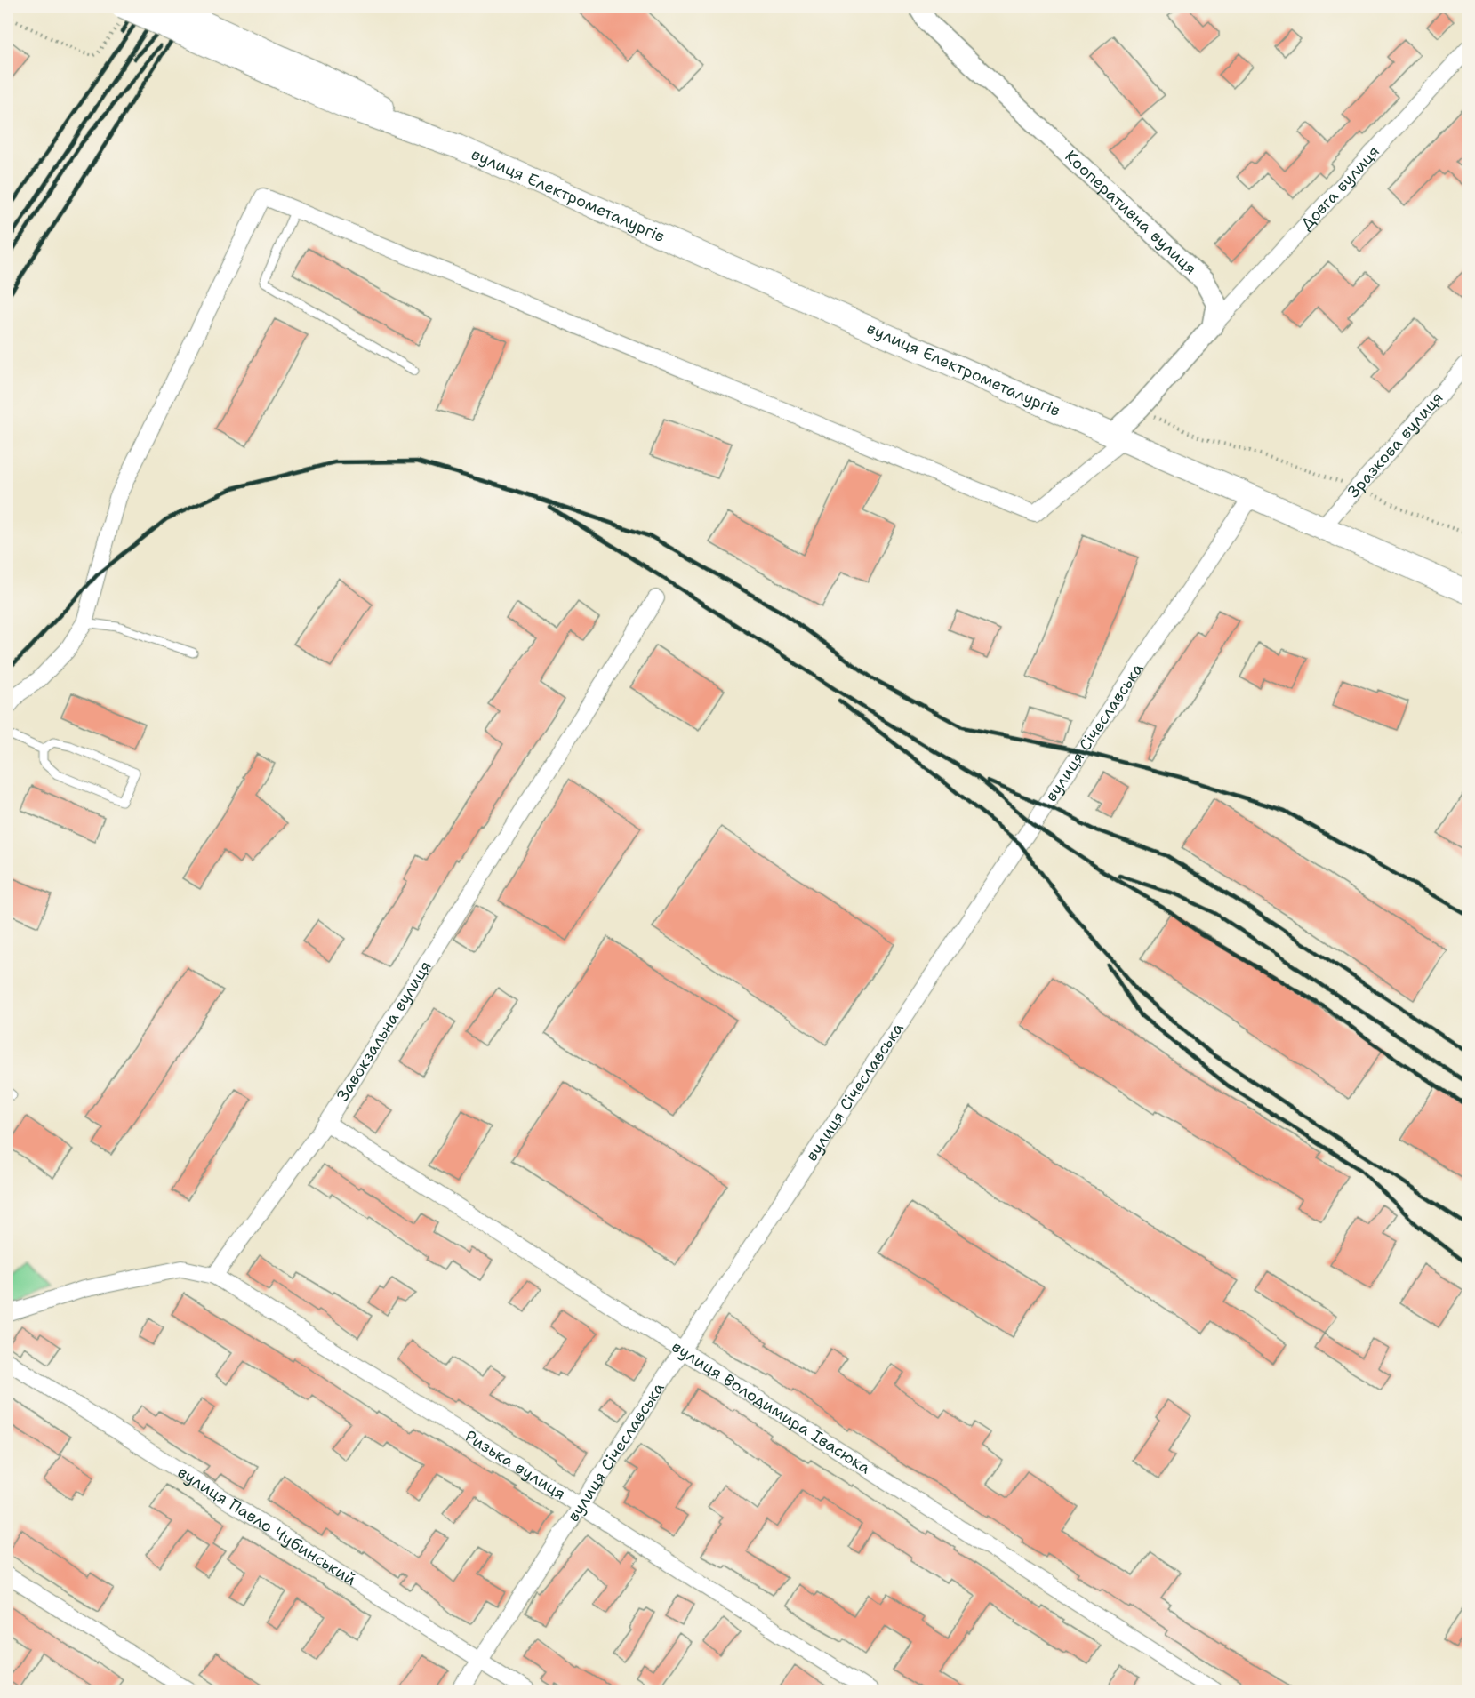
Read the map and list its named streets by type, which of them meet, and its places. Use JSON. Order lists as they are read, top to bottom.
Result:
{
  "streets": {
    "main road": ["вулиця Електрометалургів"],
    "street": [
      "Довга вулиця",
      "Кооперативна вулиця",
      "Зразкова вулиця",
      "вулиця Січеславська",
      "Завокзальна вулиця",
      "вулиця Володимира Івасюка",
      "Ризька вулиця",
      "вулиця Павло Чубинський"
    ]
  },
  "crossings": [
    ["Довга вулиця", "Кооперативна вулиця"],
    ["вулиця Електрометалургів", "Зразкова вулиця"],
    ["вулиця Електрометалургів", "вулиця Січеславська"],
    ["вулиця Січеславська", "вулиця Володимира Івасюка"],
    ["вулиця Січеславська", "Ризька вулиця"],
    ["вулиця Січеславська", "вулиця Павло Чубинський"],
    ["Завокзальна вулиця", "вулиця Володимира Івасюка"],
    ["Завокзальна вулиця", "Ризька вулиця"]
  ]
}
